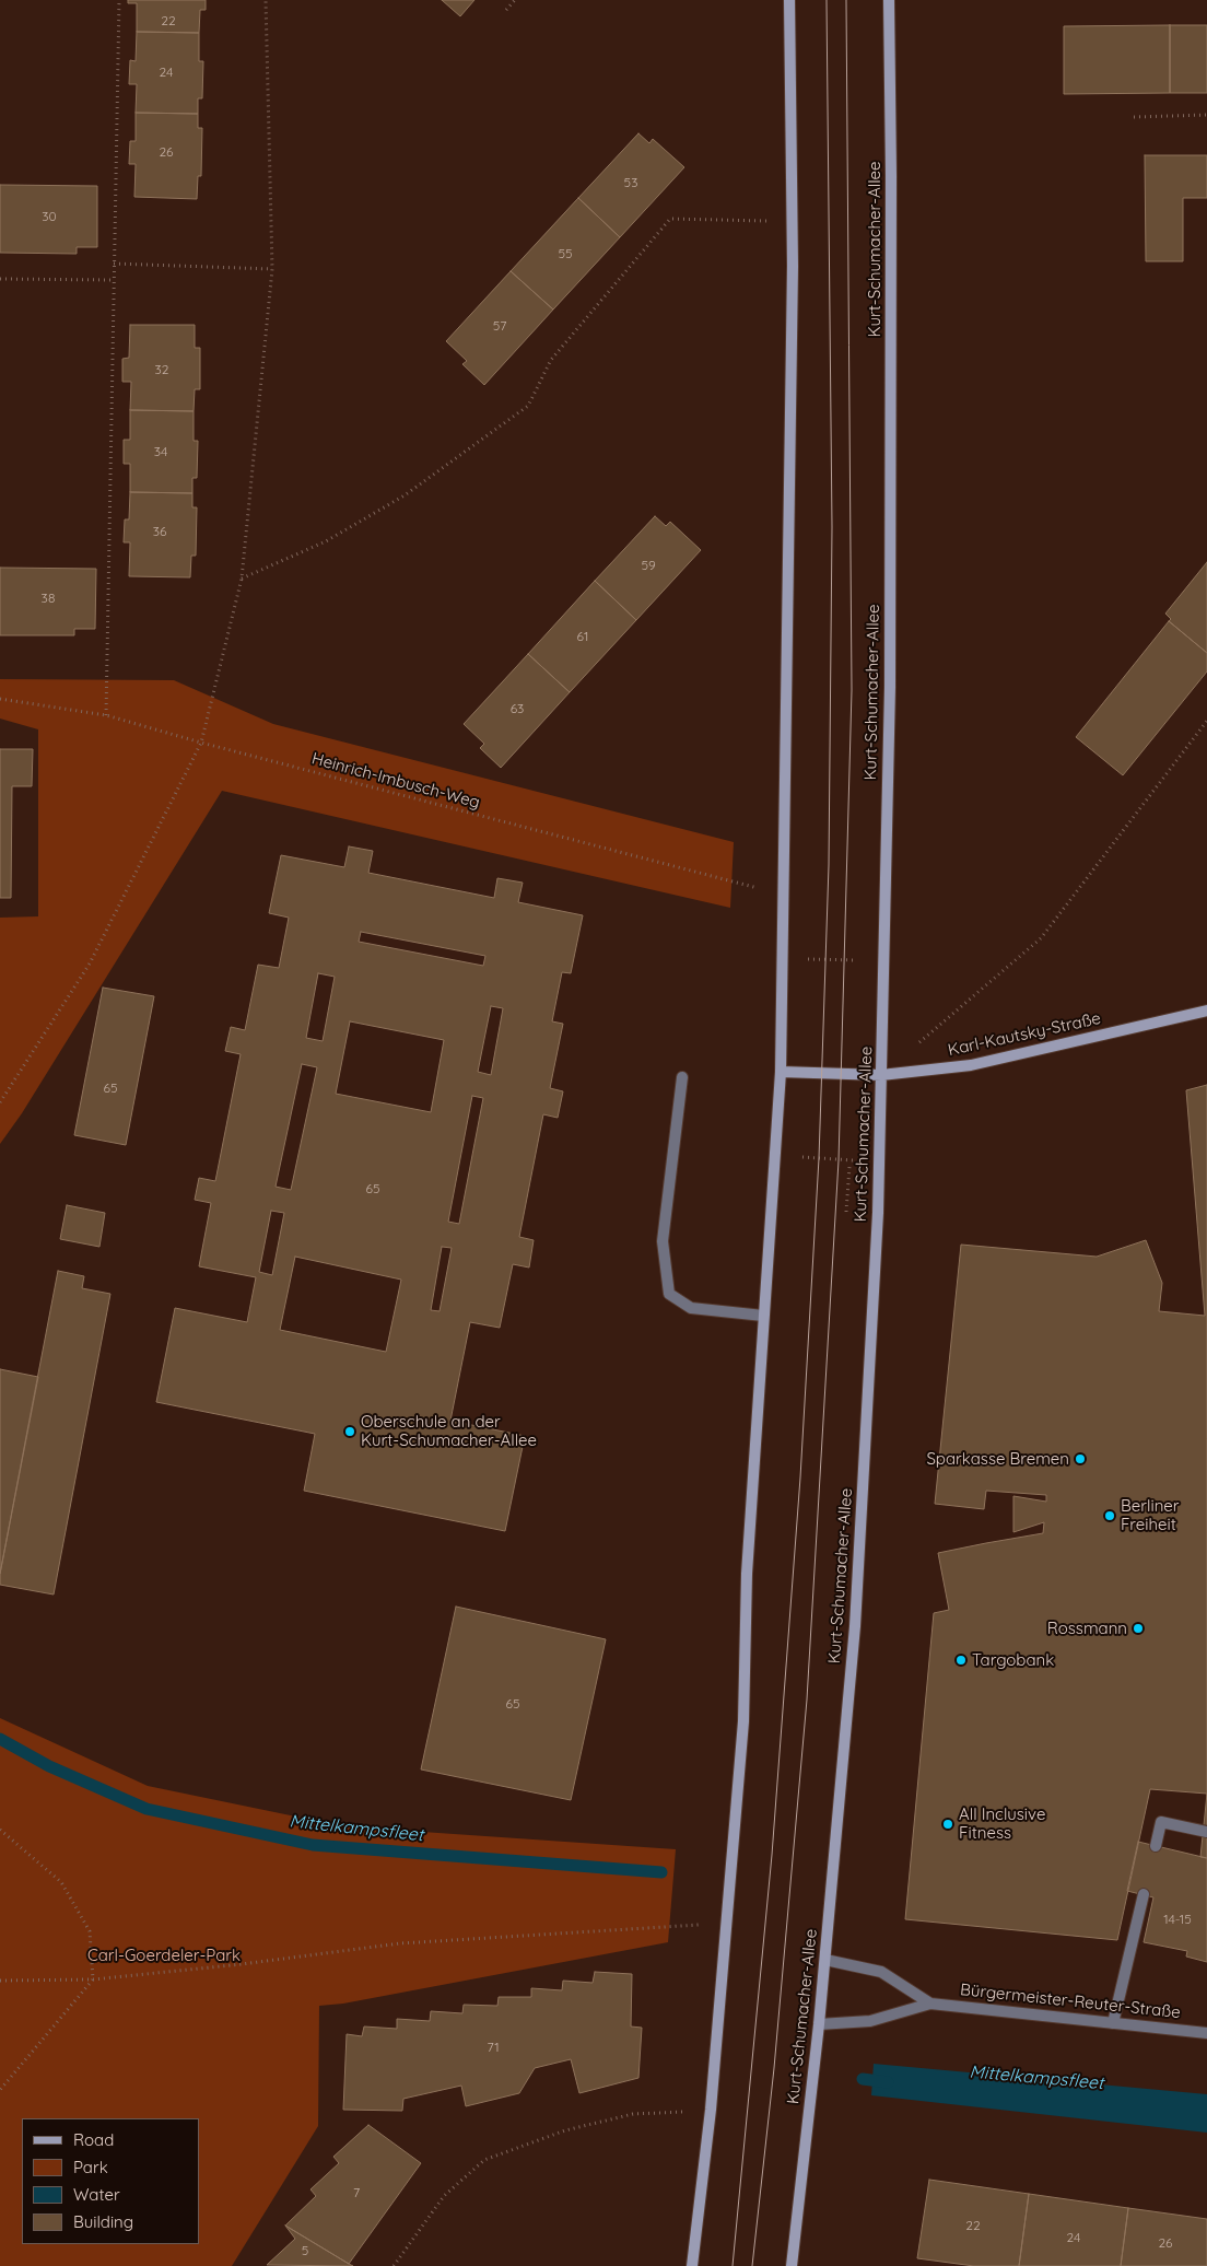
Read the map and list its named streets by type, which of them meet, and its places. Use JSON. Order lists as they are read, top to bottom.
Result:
{
  "streets": {
    "street": ["Kurt-Schumacher-Allee", "Karl-Kautsky-Straße", "Bürgermeister-Reuter-Straße"],
    "path": ["Heinrich-Imbusch-Weg"]
  },
  "crossings": [
    ["Kurt-Schumacher-Allee", "Karl-Kautsky-Straße"],
    ["Kurt-Schumacher-Allee", "Bürgermeister-Reuter-Straße"]
  ],
  "water": ["Mittelkampsfleet"],
  "parks": ["Carl-Goerdeler-Park"],
  "places": [
    "Oberschule an der Kurt-Schumacher-Allee",
    "Sparkasse Bremen",
    "Berliner Freiheit",
    "Rossmann",
    "Targobank",
    "All Inclusive Fitness"
  ],
  "house_numbers": [
    "22",
    "24",
    "26",
    "53",
    "30",
    "55",
    "57",
    "32",
    "34",
    "36",
    "59",
    "38",
    "61",
    "63",
    "65",
    "65",
    "65",
    "14-15",
    "71",
    "7",
    "22",
    "24",
    "26",
    "5"
  ],
  "legend": [
    "Road",
    "Park",
    "Water",
    "Building"
  ]
}
